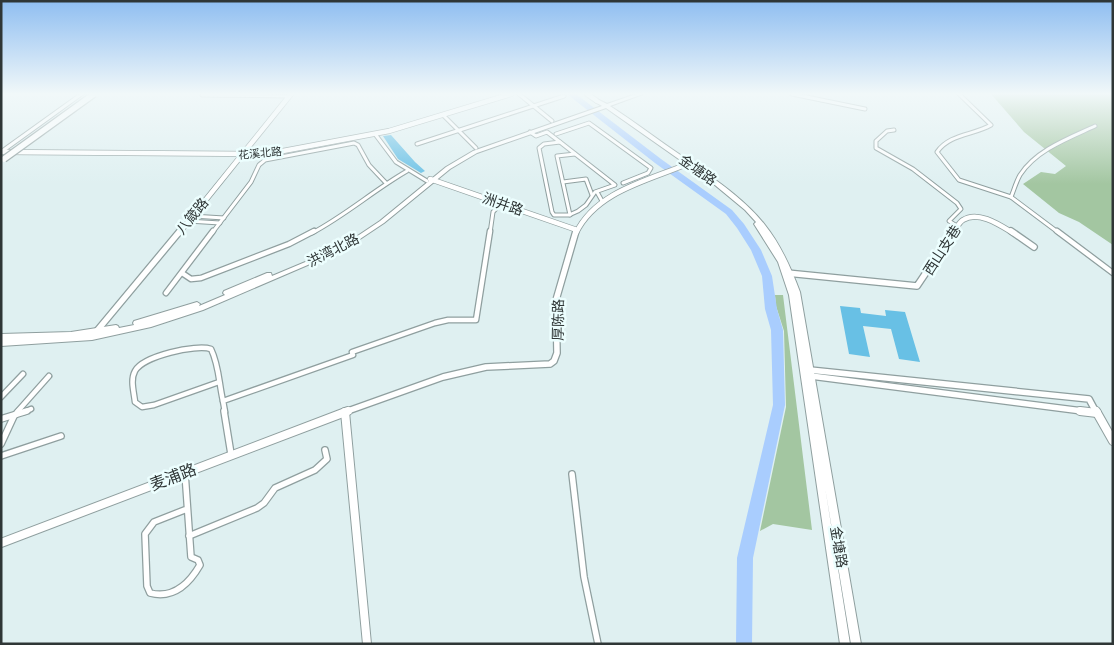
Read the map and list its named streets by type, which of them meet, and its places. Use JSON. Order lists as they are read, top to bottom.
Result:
{
  "streets": {
    "main road": ["金塘路", "洪湾北路"],
    "street": [
      "花溪北路",
      "洲井路",
      "八箴路",
      "西山支巷",
      "厚陈路",
      "麦浦路"
    ]
  },
  "crossings": [
    ["花溪北路", "八箴路"],
    ["金塘路", "西山支巷"],
    ["金塘路", "厚陈路"],
    ["洲井路", "洪湾北路"],
    ["洲井路", "厚陈路"],
    ["八箴路", "洪湾北路"],
    ["厚陈路", "麦浦路"]
  ]
}
